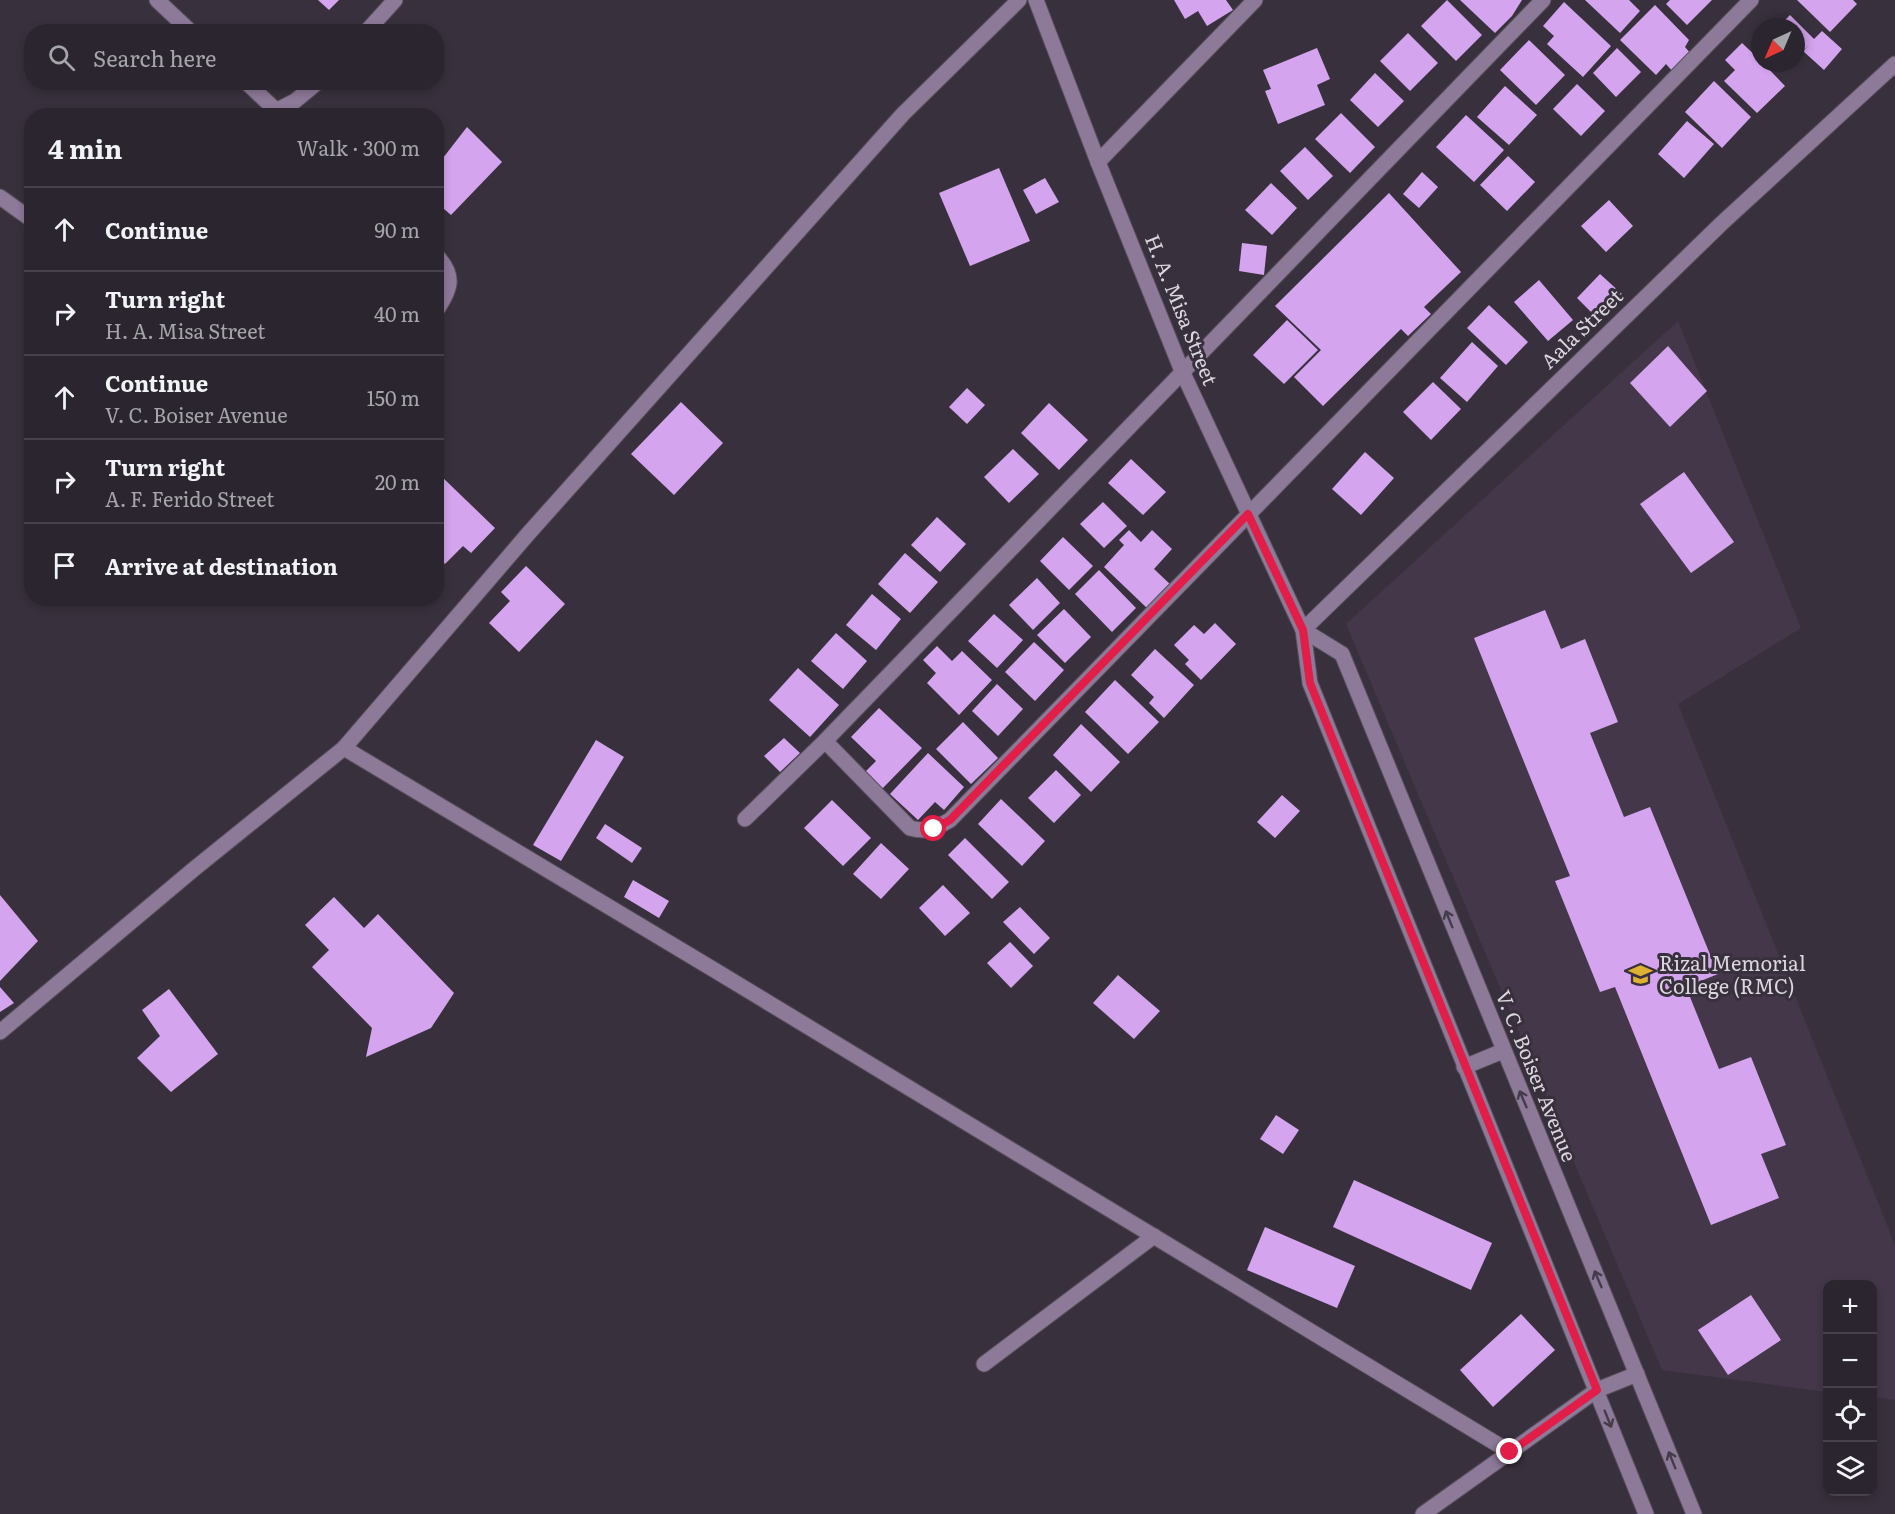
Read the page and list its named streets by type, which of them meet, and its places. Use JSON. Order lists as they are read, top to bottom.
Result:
{
  "streets": {
    "street": ["H. A. Misa Street", "Aala Street", "V. C. Boiser Avenue"]
  },
  "crossings": [
    ["H. A. Misa Street", "Aala Street"],
    ["H. A. Misa Street", "V. C. Boiser Avenue"],
    ["Aala Street", "V. C. Boiser Avenue"]
  ],
  "places": {
    "school or university": ["Rizal Memorial College (RMC)"]
  },
  "north": "bottom left",
  "page": {
    "search": "Search here",
    "heading": ["4 min", "Walk · 300 m"],
    "list": [
      ["Continue", "90 m"],
      ["Turn right", "H. A. Misa Street", "40 m"],
      ["Continue", "V. C. Boiser Avenue", "150 m"],
      ["Turn right", "A. F. Ferido Street", "20 m"],
      "Arrive at destination"
    ],
    "map_buttons": ["+", "−"]
  }
}
